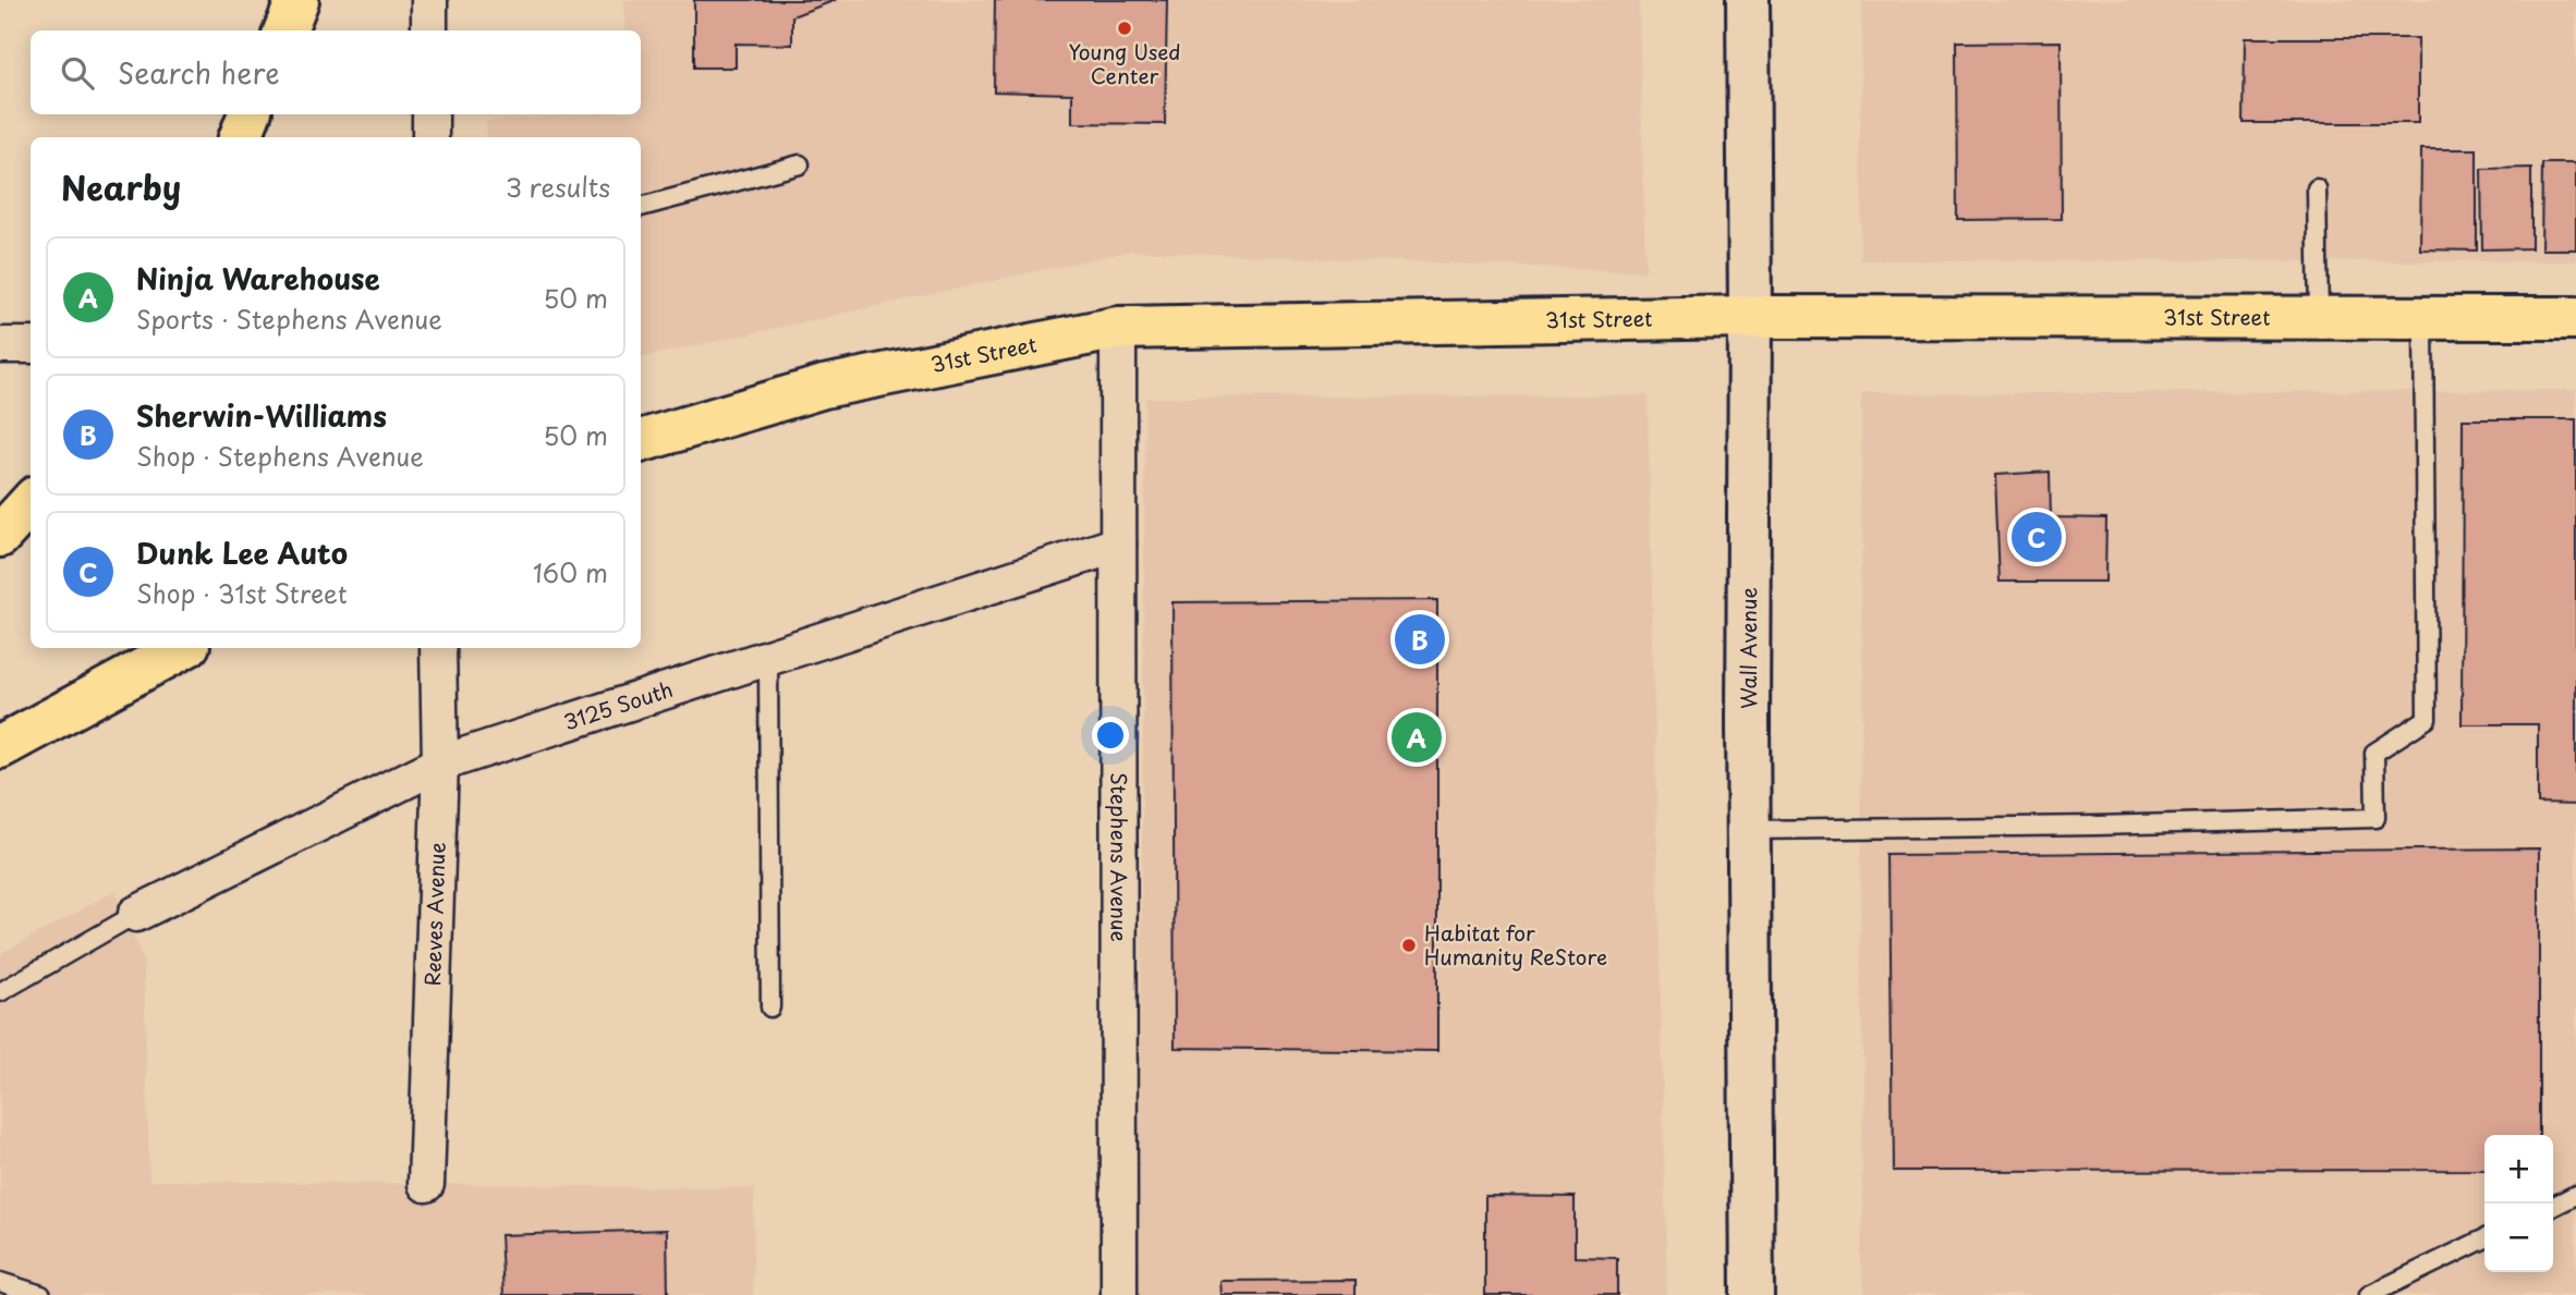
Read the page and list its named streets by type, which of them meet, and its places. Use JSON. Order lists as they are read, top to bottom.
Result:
{
  "streets": {
    "main road": ["31st Street", "Wall Avenue"],
    "street": ["3125 South", "Stephens Avenue", "Reeves Avenue"]
  },
  "crossings": [
    ["31st Street", "Wall Avenue"],
    ["31st Street", "Stephens Avenue"],
    ["3125 South", "Stephens Avenue"],
    ["3125 South", "Reeves Avenue"]
  ],
  "places": ["Young Used Center", "Habitat for Humanity ReStore"],
  "page": {
    "search": "Search here",
    "heading": ["Nearby", "3 results"],
    "list": [
      {
        "mark": "A",
        "name": "Ninja Warehouse",
        "note": "Sports · Stephens Avenue",
        "value": "50 m"
      },
      {
        "mark": "B",
        "name": "Sherwin-Williams",
        "note": "Shop · Stephens Avenue",
        "value": "50 m"
      },
      {
        "mark": "C",
        "name": "Dunk Lee Auto",
        "note": "Shop · 31st Street",
        "value": "160 m"
      }
    ],
    "pins": ["C", "B", "A"],
    "map_buttons": ["+", "−"]
  }
}
